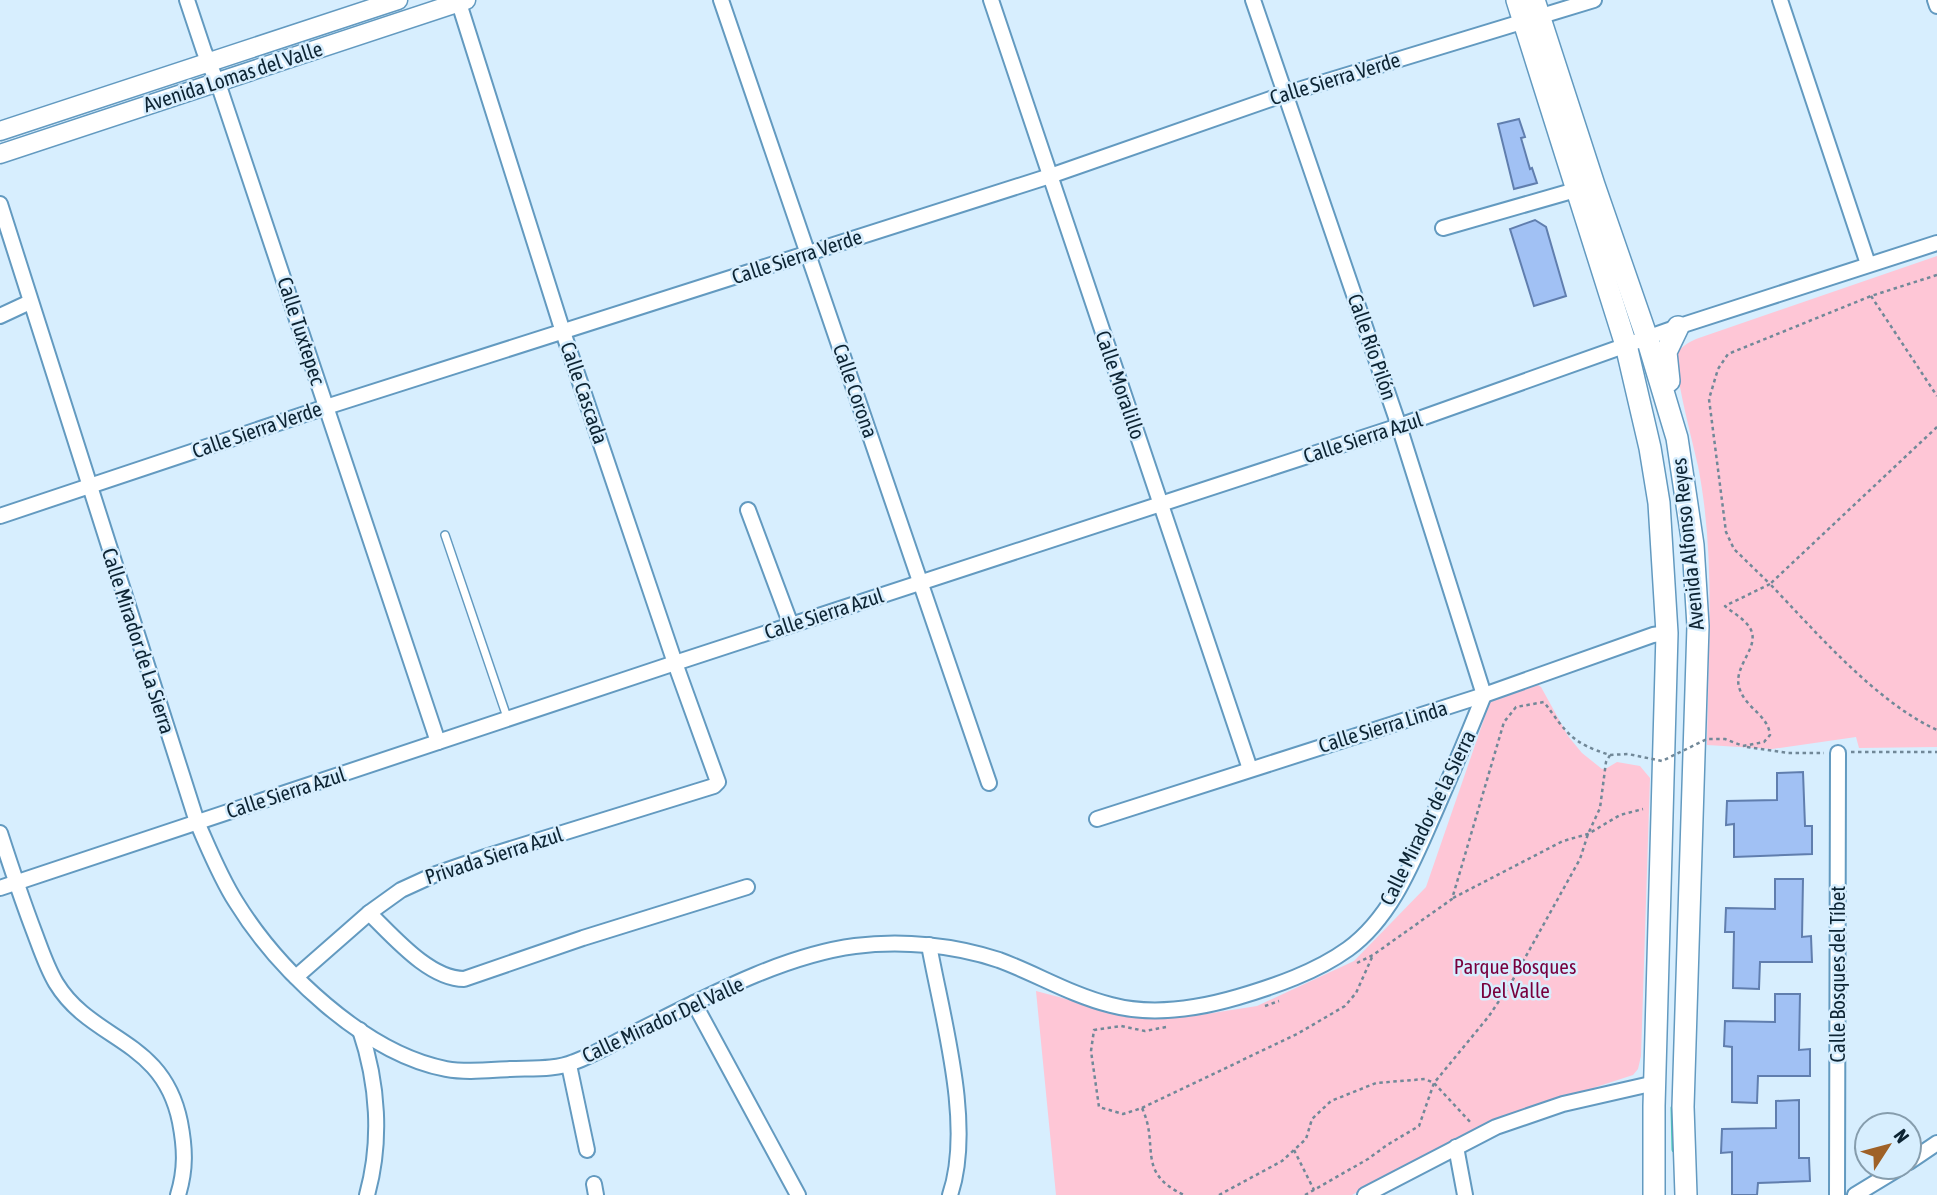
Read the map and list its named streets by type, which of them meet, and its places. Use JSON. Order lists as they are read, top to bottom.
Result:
{
  "streets": {
    "main road": ["Avenida Alfonso Reyes"],
    "street": [
      "Avenida Lomas del Valle",
      "Calle Sierra Verde",
      "Calle Tuxtepec",
      "Calle Río Pilón",
      "Calle Moralillo",
      "Calle Corona",
      "Calle Cascada",
      "Calle Sierra Azul",
      "Calle Mirador de La Sierra",
      "Calle Sierra Linda",
      "Calle Mirador de la Sierra",
      "Privada Sierra Azul",
      "Calle Bosques del Tíbet",
      "Calle Mirador Del Valle"
    ]
  },
  "crossings": [
    ["Avenida Lomas del Valle", "Calle Tuxtepec"],
    ["Avenida Lomas del Valle", "Calle Cascada"],
    ["Calle Sierra Verde", "Calle Tuxtepec"],
    ["Calle Sierra Verde", "Calle Río Pilón"],
    ["Calle Sierra Verde", "Calle Moralillo"],
    ["Calle Sierra Verde", "Calle Corona"],
    ["Calle Sierra Verde", "Calle Cascada"],
    ["Calle Sierra Verde", "Avenida Alfonso Reyes"],
    ["Calle Sierra Verde", "Calle Mirador de La Sierra"],
    ["Calle Tuxtepec", "Calle Sierra Azul"],
    ["Calle Río Pilón", "Calle Sierra Azul"],
    ["Calle Río Pilón", "Calle Sierra Linda"],
    ["Calle Río Pilón", "Calle Mirador de la Sierra"],
    ["Calle Moralillo", "Calle Sierra Azul"],
    ["Calle Moralillo", "Calle Sierra Linda"],
    ["Calle Corona", "Calle Sierra Azul"],
    ["Calle Cascada", "Calle Sierra Azul"],
    ["Calle Cascada", "Privada Sierra Azul"],
    ["Calle Sierra Azul", "Avenida Alfonso Reyes"],
    ["Calle Sierra Azul", "Calle Mirador de La Sierra"],
    ["Avenida Alfonso Reyes", "Calle Sierra Linda"],
    ["Calle Mirador de La Sierra", "Privada Sierra Azul"],
    ["Calle Mirador de La Sierra", "Calle Mirador Del Valle"],
    ["Calle Sierra Linda", "Calle Mirador de la Sierra"],
    ["Calle Mirador de la Sierra", "Calle Mirador Del Valle"]
  ],
  "parks": ["Parque Bosques Del Valle"],
  "north": "top right"
}
